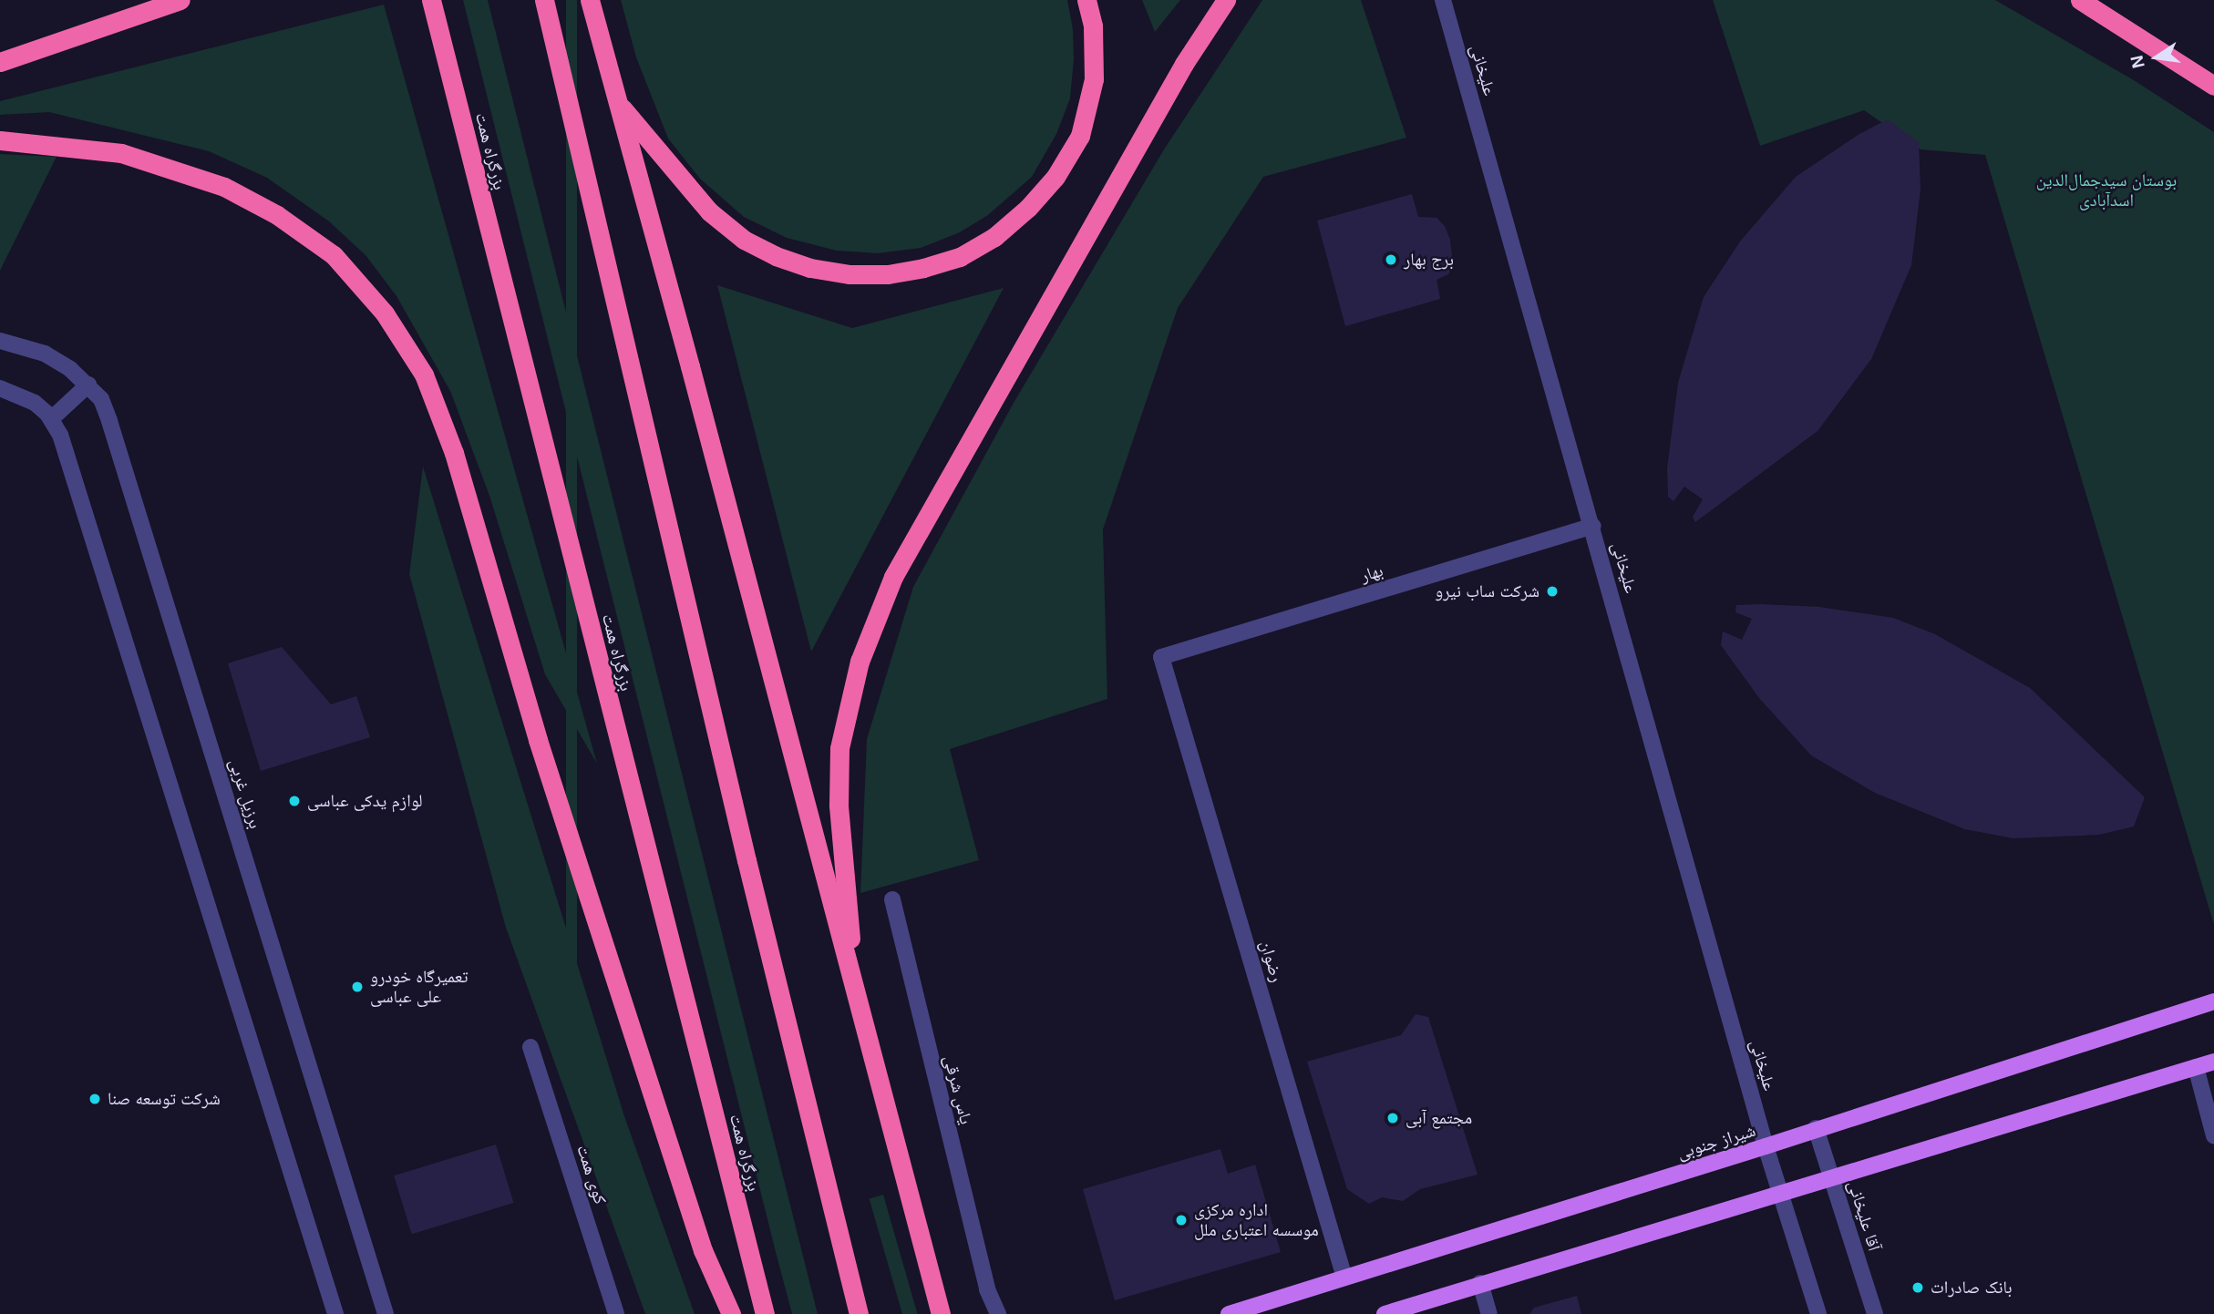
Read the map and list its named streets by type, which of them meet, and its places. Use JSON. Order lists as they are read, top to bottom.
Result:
{
  "streets": {
    "highway": ["بزرگراه همت"],
    "main road": ["شیراز جنوبی"],
    "street": [
      "علیخانی",
      "بهار",
      "برزیل غربی",
      "رضوان",
      "یاس شرقی",
      "کوی همت",
      "آقا علیخانی"
    ]
  },
  "crossings": [
    ["علیخانی", "بهار"],
    ["علیخانی", "شیراز جنوبی"],
    ["بهار", "رضوان"],
    ["رضوان", "شیراز جنوبی"],
    ["شیراز جنوبی", "آقا علیخانی"]
  ],
  "parks": ["بوستان سیدجمال‌الدین اسدآبادی"],
  "places": [
    "برج بهار",
    "شرکت ساب نیرو",
    "لوازم یدکی عباسی",
    "تعمیرگاه خودرو علی عباسی",
    "شرکت توسعه صنا",
    "مجتمع آبی",
    "اداره مرکزی موسسه اعتباری ملل",
    "بانک صادرات"
  ],
  "north": "left"
}
